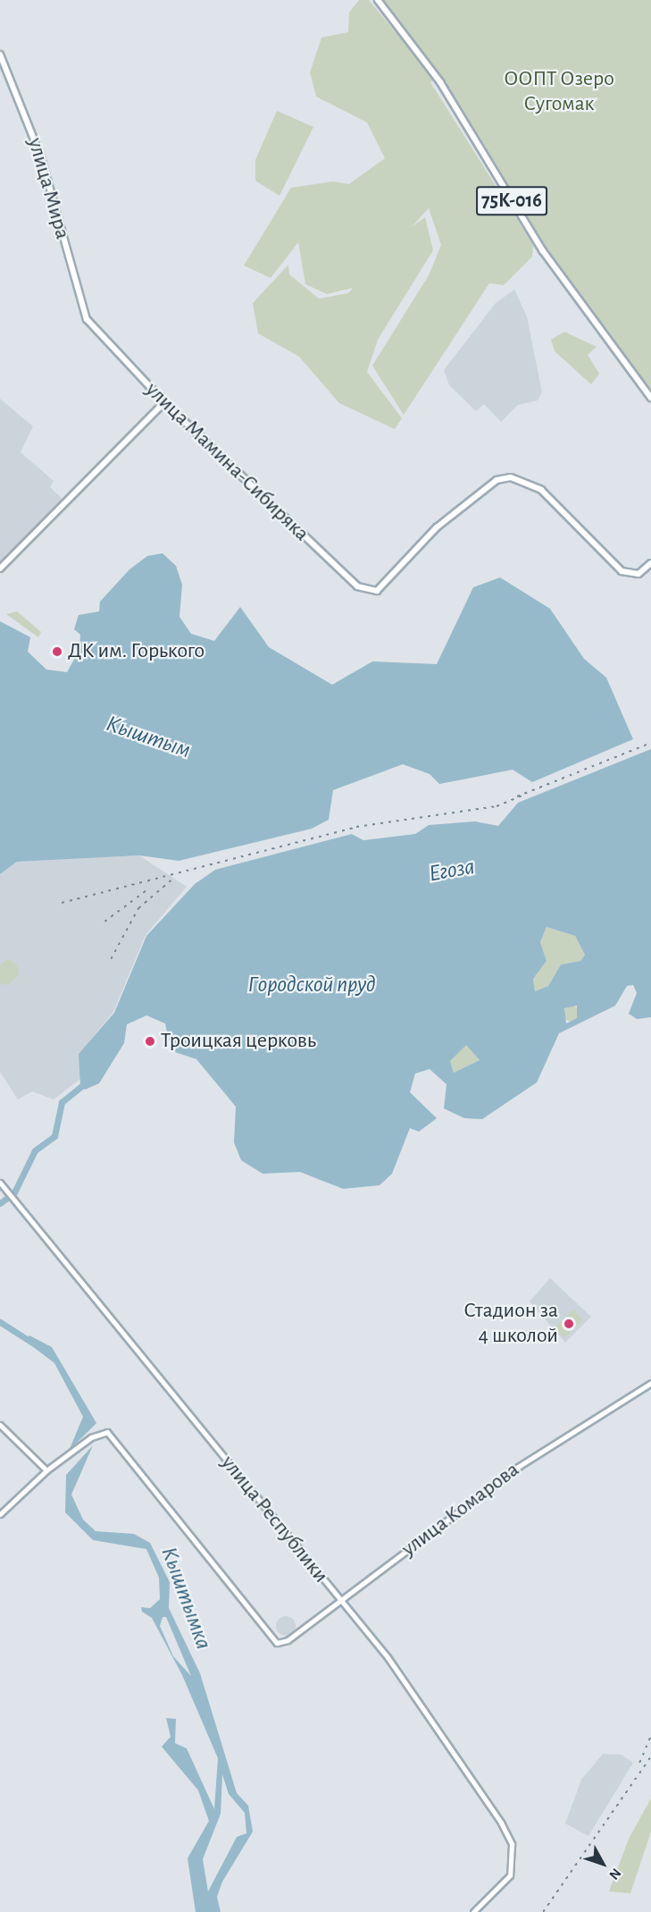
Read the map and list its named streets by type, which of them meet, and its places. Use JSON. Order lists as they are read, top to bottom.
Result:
{
  "streets": {
    "main road": ["улица Мира", "75К-016", "улица Мамина-Сибиряка"],
    "street": ["улица Комарова", "улица Республики"]
  },
  "crossings": [
    ["улица Мира", "улица Мамина-Сибиряка"],
    ["улица Комарова", "улица Республики"]
  ],
  "water": [
    "Кыштым",
    "Егоза",
    "Городской пруд",
    "Кыштымка"
  ],
  "parks": ["ООПТ Озеро Сугомак"],
  "places": ["ДК им. Горького", "Троицкая церковь", "Стадион за 4 школой"],
  "north": "bottom right"
}
